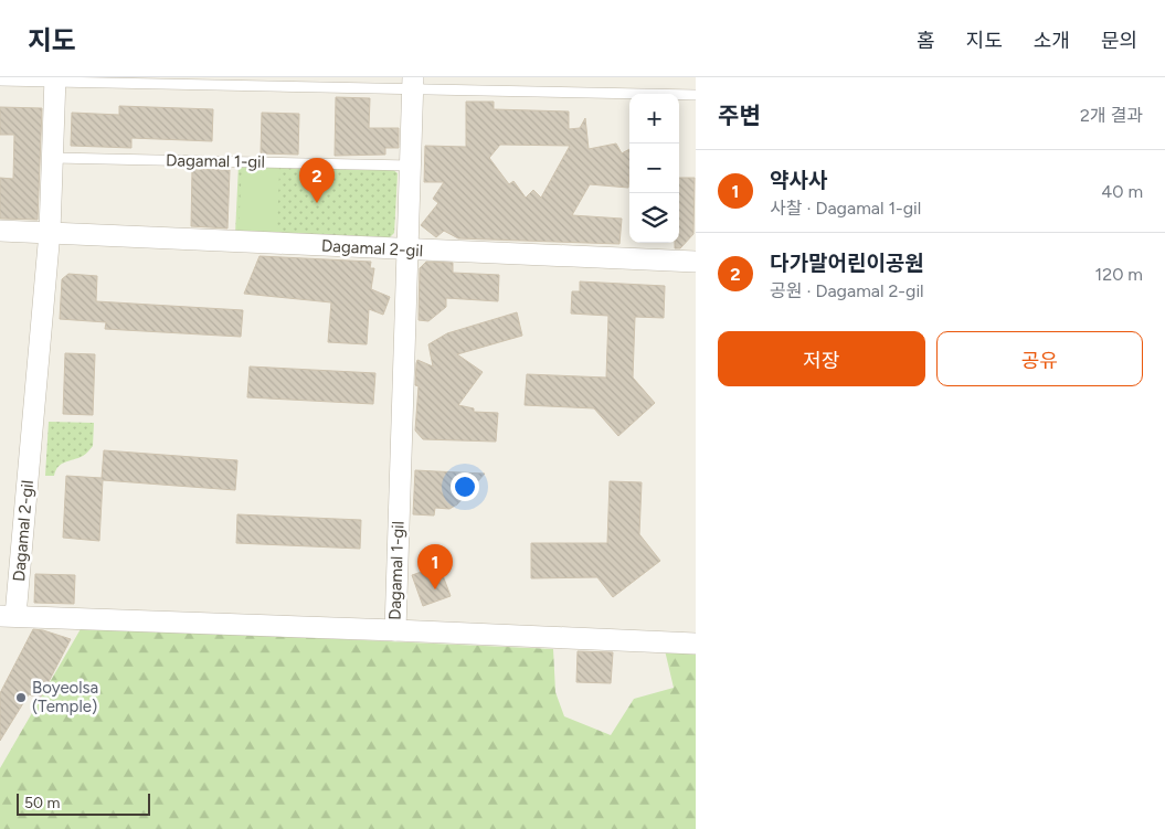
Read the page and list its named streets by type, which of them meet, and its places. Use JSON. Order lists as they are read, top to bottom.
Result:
{
  "streets": {
    "street": ["Dagamal 1-gil", "Dagamal 2-gil"]
  },
  "crossings": [
    ["Dagamal 1-gil", "Dagamal 2-gil"]
  ],
  "places": ["Boyeolsa (Temple)"],
  "scale_bar": "50 m",
  "page": {
    "header": "지도",
    "nav": [
      "홈",
      "지도",
      "소개",
      "문의"
    ],
    "heading": ["주변", "2개 결과"],
    "map_buttons": ["+", "−"],
    "list": [
      {
        "mark": "1",
        "name": "약사사",
        "note": "사찰 · Dagamal 1-gil",
        "value": "40 m"
      },
      {
        "mark": "2",
        "name": "다가말어린이공원",
        "note": "공원 · Dagamal 2-gil",
        "value": "120 m"
      }
    ],
    "pins": ["2", "1"],
    "buttons": ["저장", "공유"],
    "scale": "50 m"
  }
}
